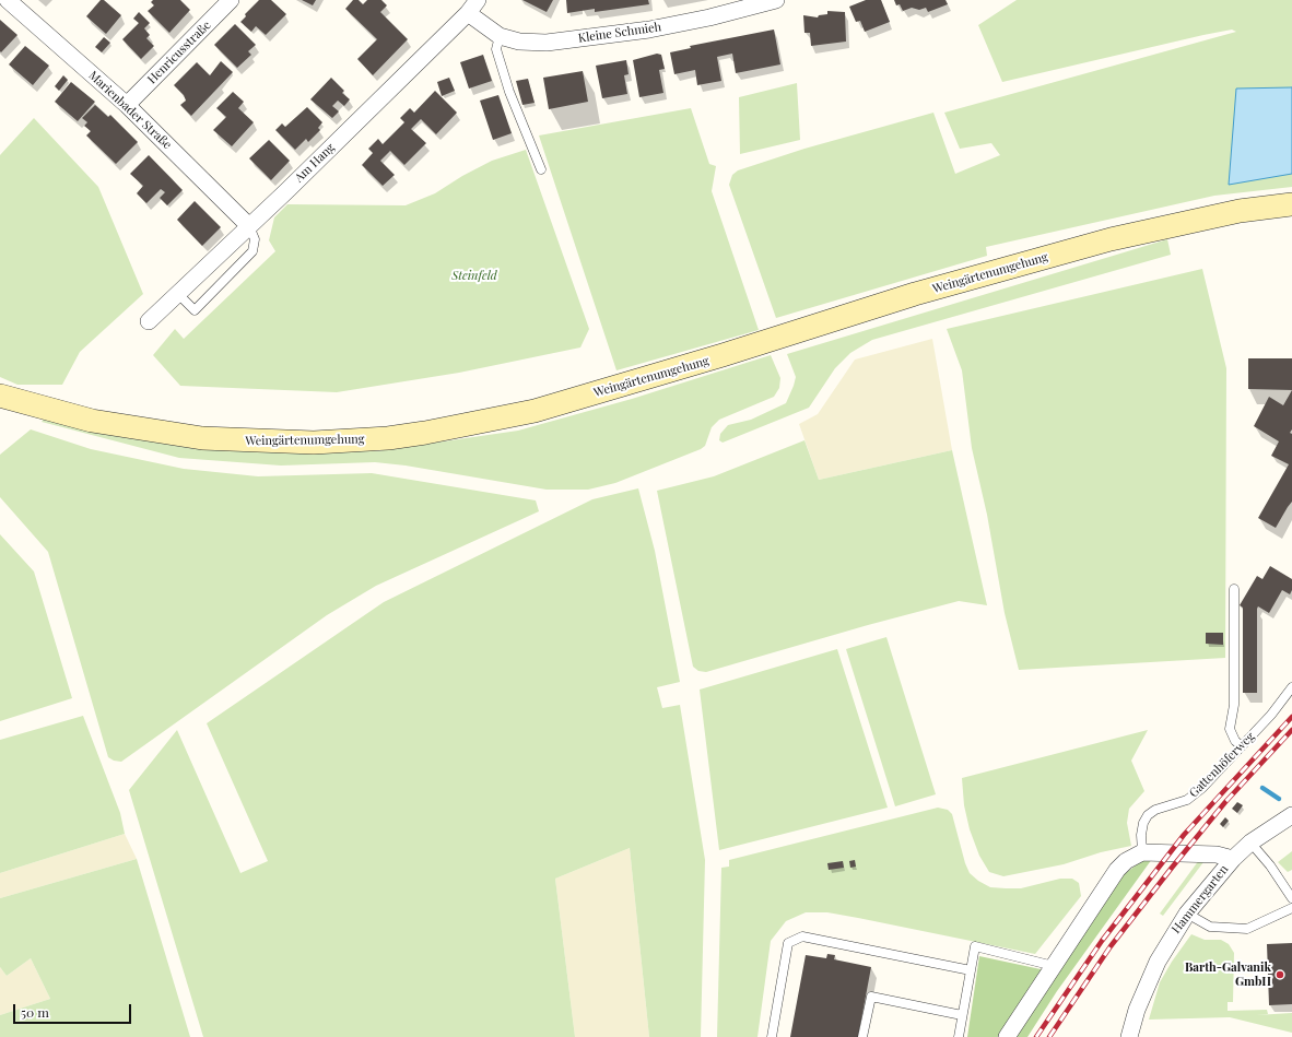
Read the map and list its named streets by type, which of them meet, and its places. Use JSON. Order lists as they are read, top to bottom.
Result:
{
  "streets": {
    "main road": ["Weingärtenumgehung"],
    "street": [
      "Kleine Schmieh",
      "Henricusstraße",
      "Marienbader Straße",
      "Am Hang",
      "Hammergarten"
    ],
    "lane": ["Gattenhöferweg"]
  },
  "crossings": [
    ["Kleine Schmieh", "Am Hang"],
    ["Henricusstraße", "Marienbader Straße"],
    ["Marienbader Straße", "Am Hang"]
  ],
  "parks": ["Steinfeld"],
  "places": ["Barth-Galvanik GmbH"],
  "scale_bar": "50 m"
}
